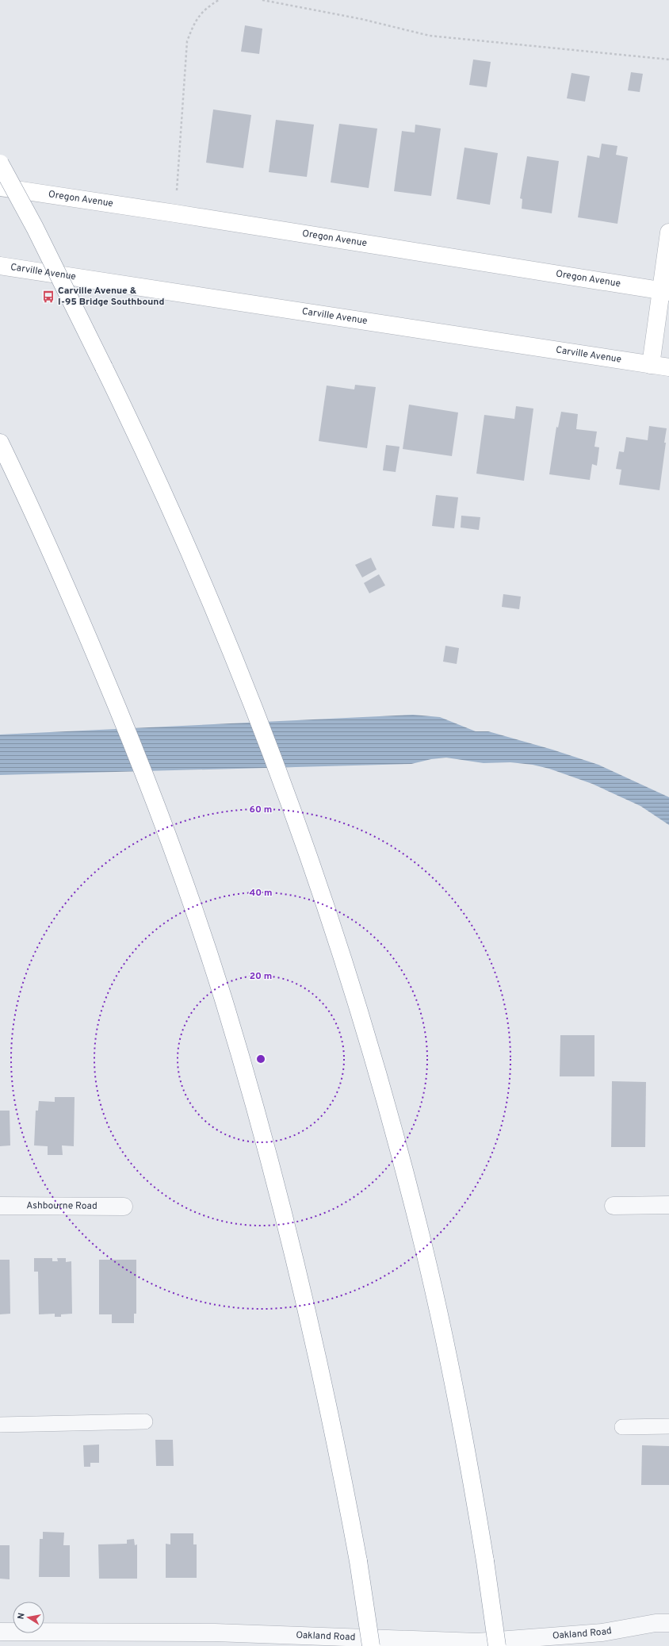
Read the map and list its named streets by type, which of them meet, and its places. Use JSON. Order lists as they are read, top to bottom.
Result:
{
  "streets": {
    "main road": ["Oregon Avenue", "Carville Avenue"],
    "street": ["Ashbourne Road", "Oakland Road"]
  },
  "places": {
    "bus stop": ["Carville Avenue & I-95 Bridge Southbound"]
  },
  "north": "left",
  "rings": ["60 m", "40 m", "20 m"]
}
